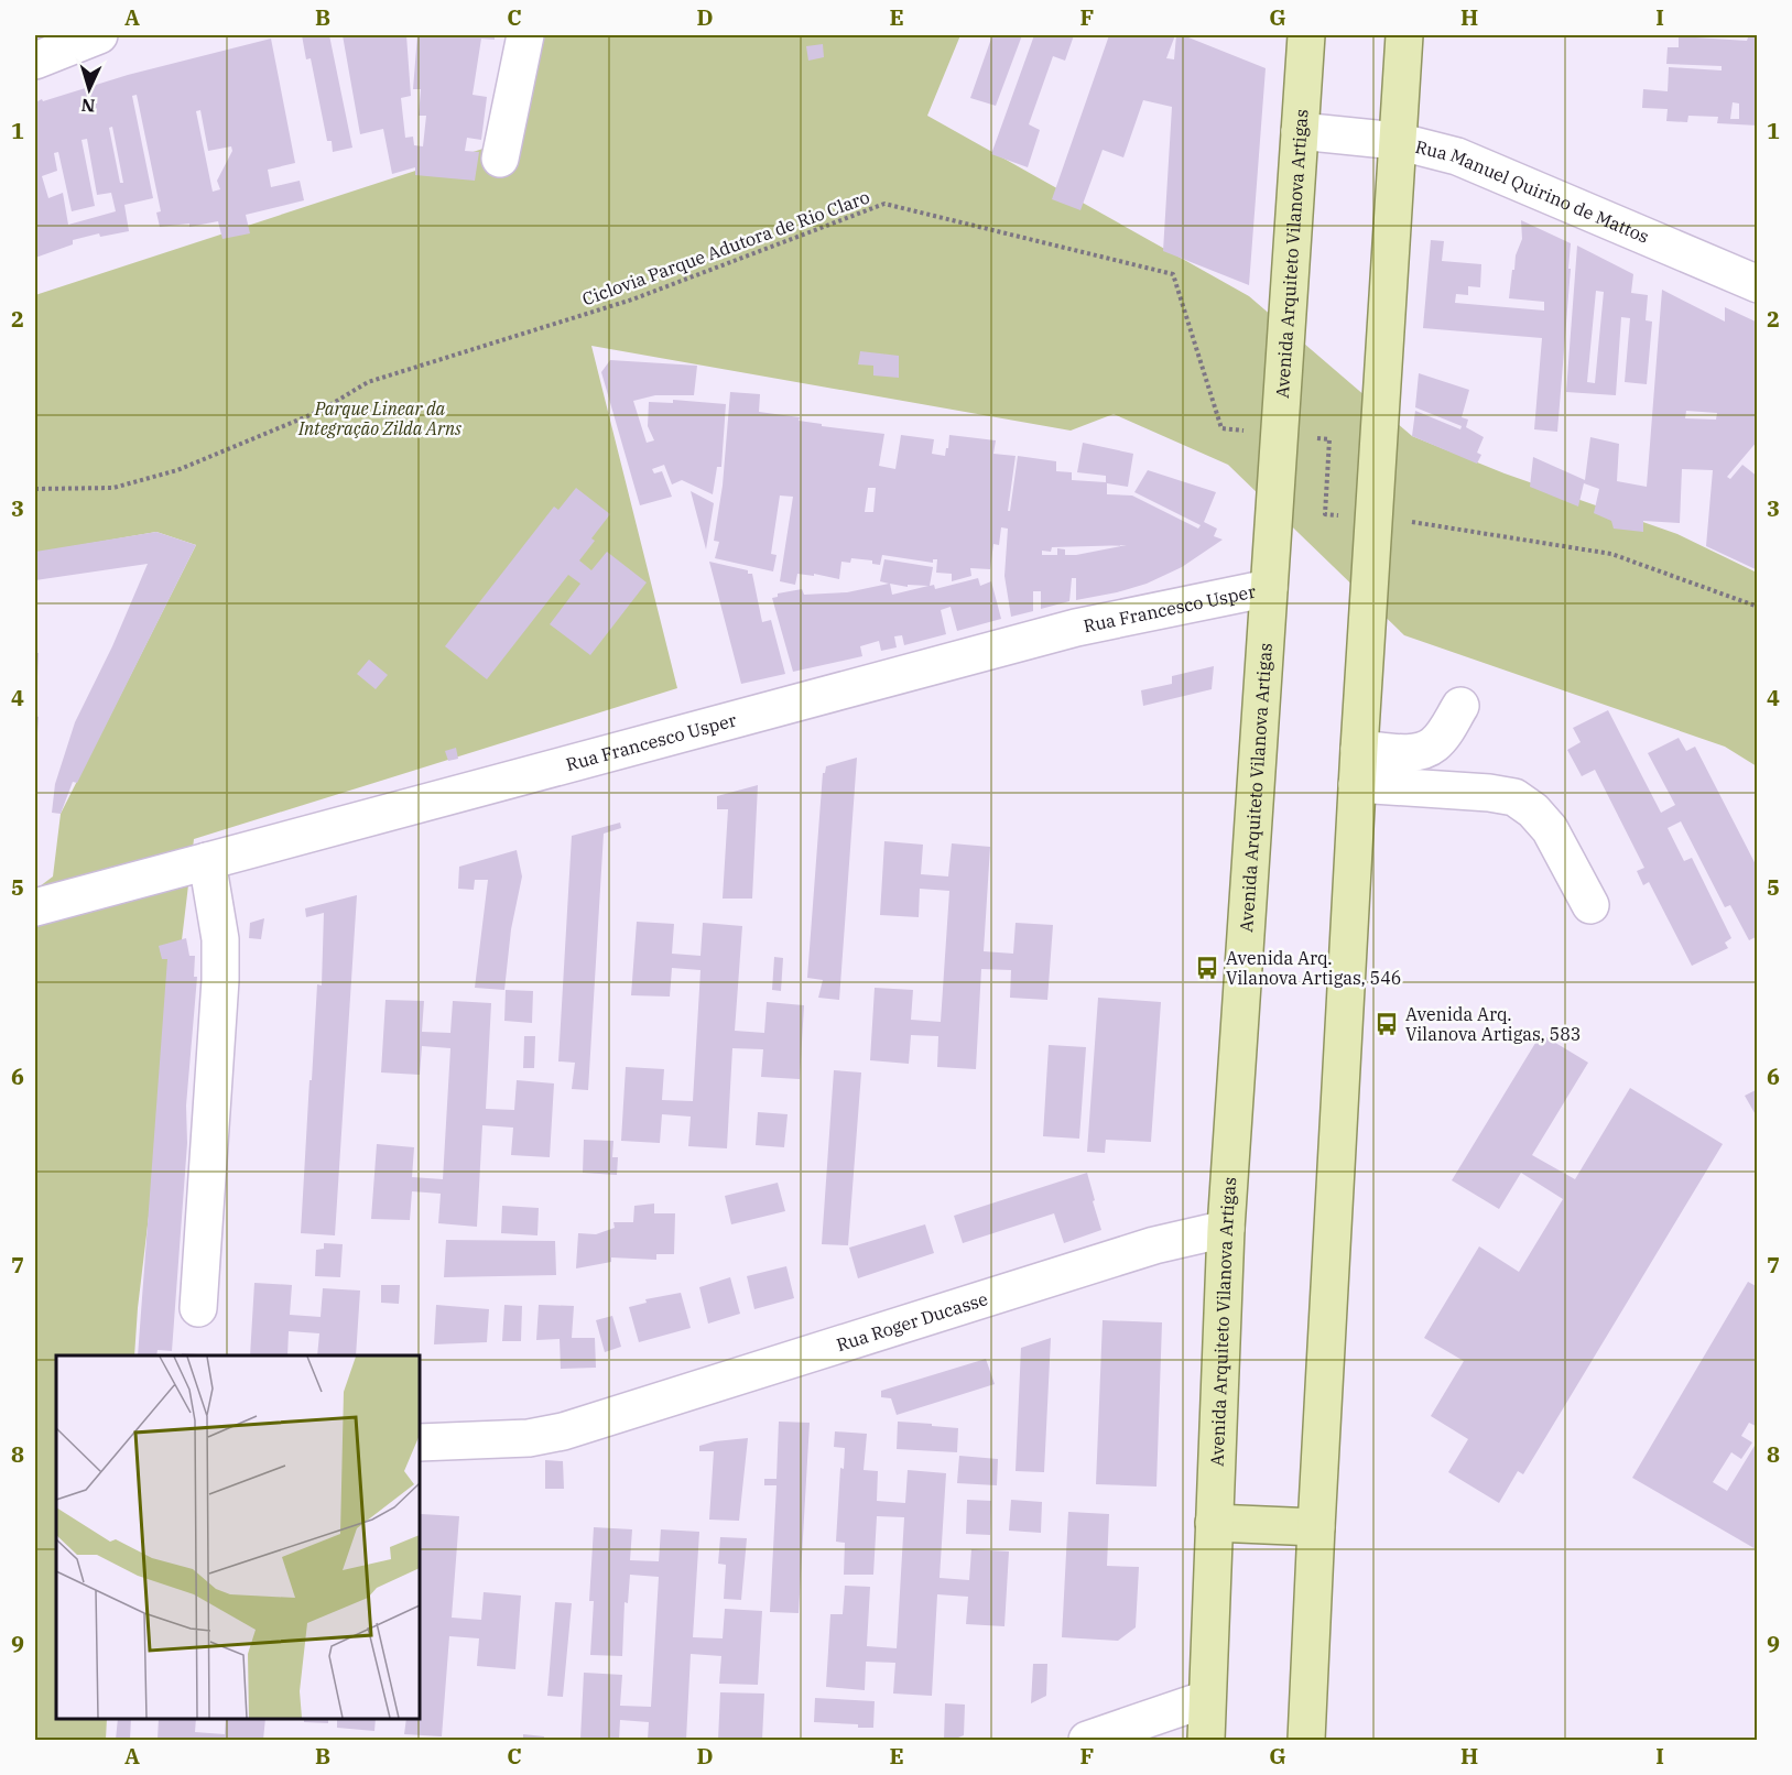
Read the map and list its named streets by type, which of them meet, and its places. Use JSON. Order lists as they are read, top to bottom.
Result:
{
  "streets": {
    "main road": ["Avenida Arquiteto Vilanova Artigas"],
    "street": ["Rua Manuel Quirino de Mattos", "Rua Francesco Usper", "Rua Roger Ducasse"],
    "path": ["Ciclovia Parque Adutora de Rio Claro"]
  },
  "crossings": [
    ["Rua Manuel Quirino de Mattos", "Avenida Arquiteto Vilanova Artigas"],
    ["Ciclovia Parque Adutora de Rio Claro", "Avenida Arquiteto Vilanova Artigas"],
    ["Avenida Arquiteto Vilanova Artigas", "Rua Francesco Usper"],
    ["Avenida Arquiteto Vilanova Artigas", "Rua Roger Ducasse"]
  ],
  "parks": ["Parque Linear da Integração Zilda Arns"],
  "places": {
    "bus stop": ["Avenida Arq. Vilanova Artigas, 546", "Avenida Arq. Vilanova Artigas, 583"]
  },
  "north": "bottom",
  "grid": {
    "columns": [
      "A",
      "B",
      "C",
      "D",
      "E",
      "F",
      "G",
      "H",
      "I"
    ],
    "rows": [
      "1",
      "2",
      "3",
      "4",
      "5",
      "6",
      "7",
      "8",
      "9"
    ]
  }
}
